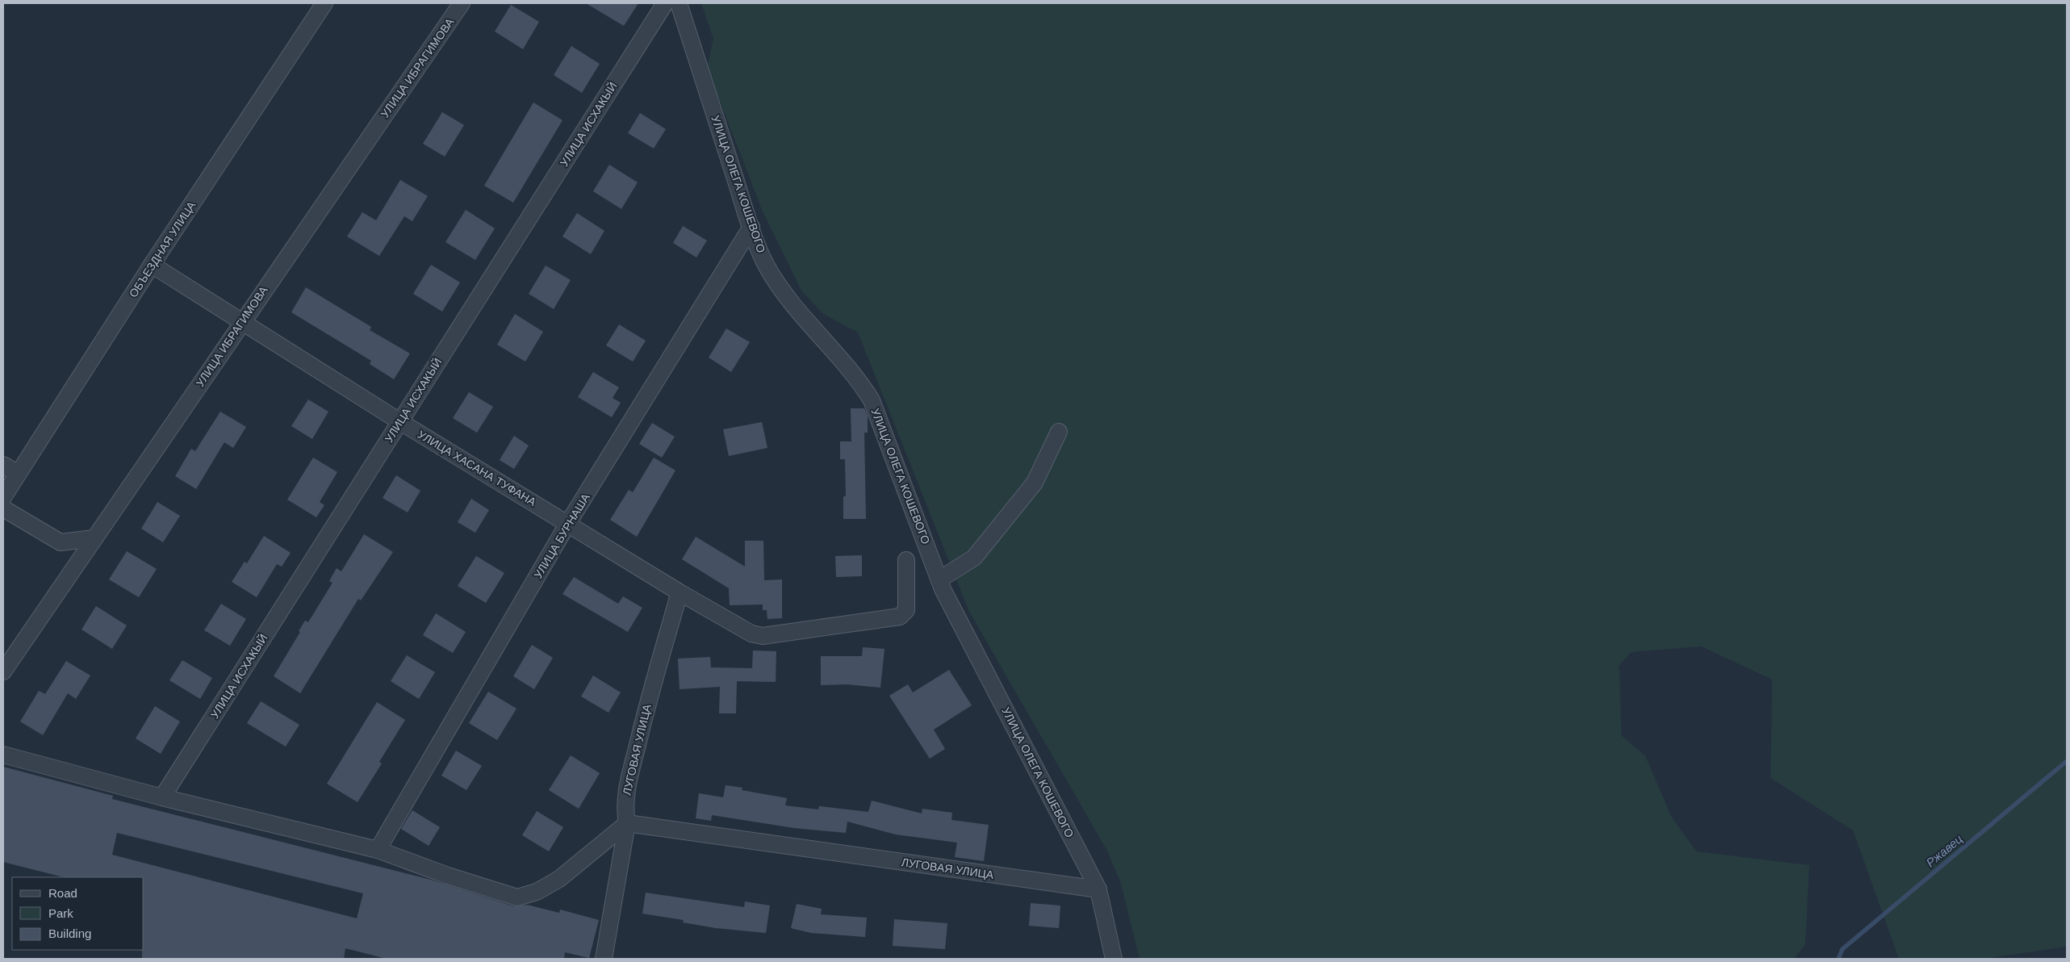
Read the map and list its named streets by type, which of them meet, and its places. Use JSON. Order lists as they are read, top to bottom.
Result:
{
  "streets": {
    "street": [
      "УЛИЦА ИБРАГИМОВА",
      "УЛИЦА ИСХАКЫЙ",
      "УЛИЦА ОЛЕГА КОШЕВОГО",
      "ОБЪЕЗДНАЯ УЛИЦА",
      "УЛИЦА ХАСАНА ТУФАНА",
      "УЛИЦА БУРНАША",
      "ЛУГОВАЯ УЛИЦА"
    ]
  },
  "crossings": [
    ["УЛИЦА ИБРАГИМОВА", "УЛИЦА ХАСАНА ТУФАНА"],
    ["УЛИЦА ИСХАКЫЙ", "УЛИЦА ХАСАНА ТУФАНА"],
    ["УЛИЦА ОЛЕГА КОШЕВОГО", "УЛИЦА БУРНАША"],
    ["УЛИЦА ОЛЕГА КОШЕВОГО", "ЛУГОВАЯ УЛИЦА"],
    ["ОБЪЕЗДНАЯ УЛИЦА", "УЛИЦА ХАСАНА ТУФАНА"],
    ["УЛИЦА ХАСАНА ТУФАНА", "УЛИЦА БУРНАША"],
    ["УЛИЦА ХАСАНА ТУФАНА", "ЛУГОВАЯ УЛИЦА"]
  ],
  "water": ["Ржавец"],
  "legend": ["Road", "Park", "Building"]
}
